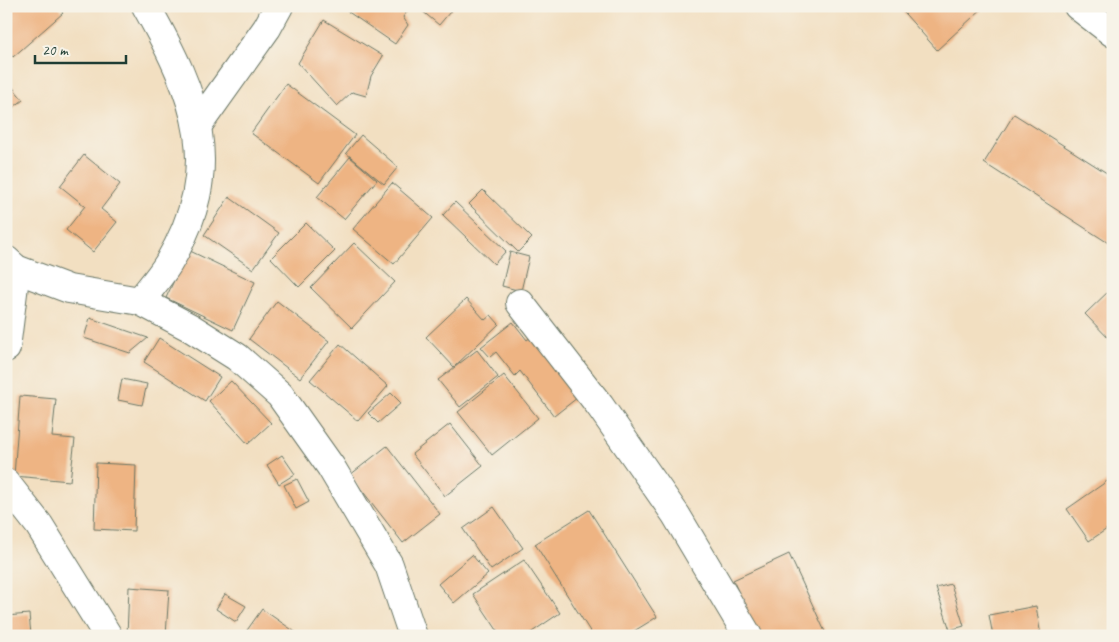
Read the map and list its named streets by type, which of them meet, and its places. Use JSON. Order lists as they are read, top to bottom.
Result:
{
  "scale_bar": "20 m"
}
